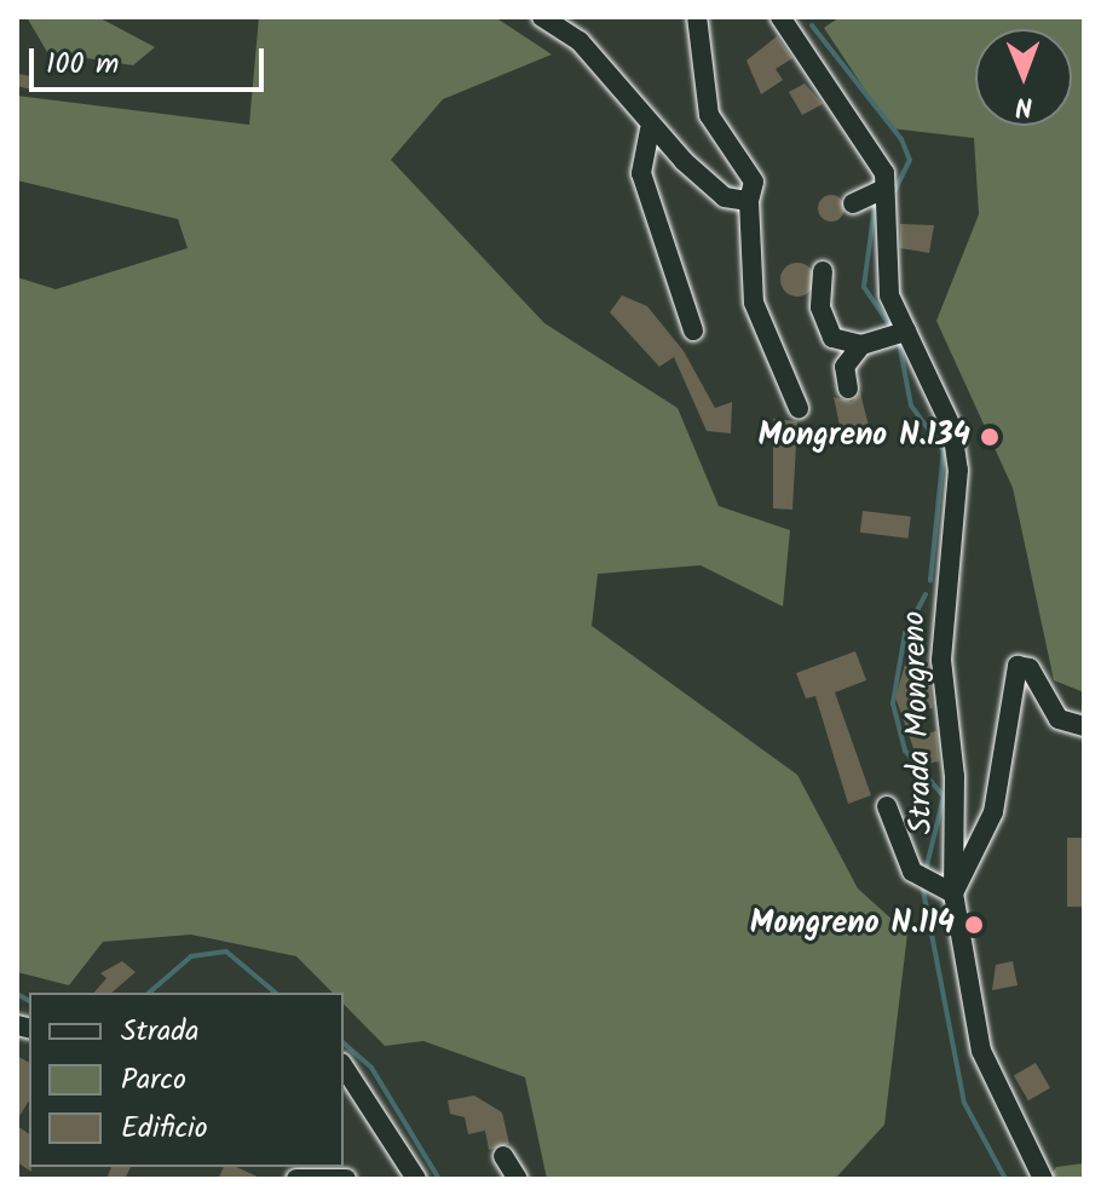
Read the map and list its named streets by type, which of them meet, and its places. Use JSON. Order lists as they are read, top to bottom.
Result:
{
  "streets": {
    "street": ["Strada Mongreno"]
  },
  "places": ["Mongreno N.134", "Mongreno N.114"],
  "legend": ["Strada", "Parco", "Edificio"],
  "scale_bar": "100 m",
  "north": "bottom"
}
